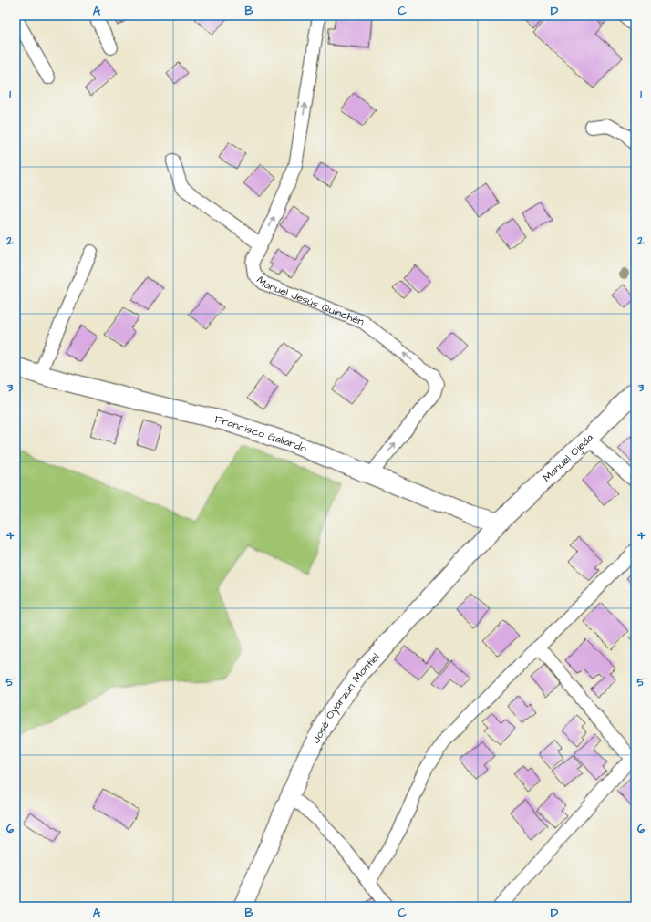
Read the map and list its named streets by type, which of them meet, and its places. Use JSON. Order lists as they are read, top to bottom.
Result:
{
  "streets": {
    "street": [
      "Manuel Jesús Quinchén",
      "Francisco Gallardo",
      "Manuel Ojeda",
      "José Oyarzún Montiel"
    ]
  },
  "crossings": [
    ["Manuel Jesús Quinchén", "Francisco Gallardo"],
    ["Francisco Gallardo", "Manuel Ojeda"],
    ["Francisco Gallardo", "José Oyarzún Montiel"],
    ["Manuel Ojeda", "José Oyarzún Montiel"]
  ],
  "grid": {
    "columns": [
      "A",
      "B",
      "C",
      "D"
    ],
    "rows": [
      "1",
      "2",
      "3",
      "4",
      "5",
      "6"
    ]
  }
}
